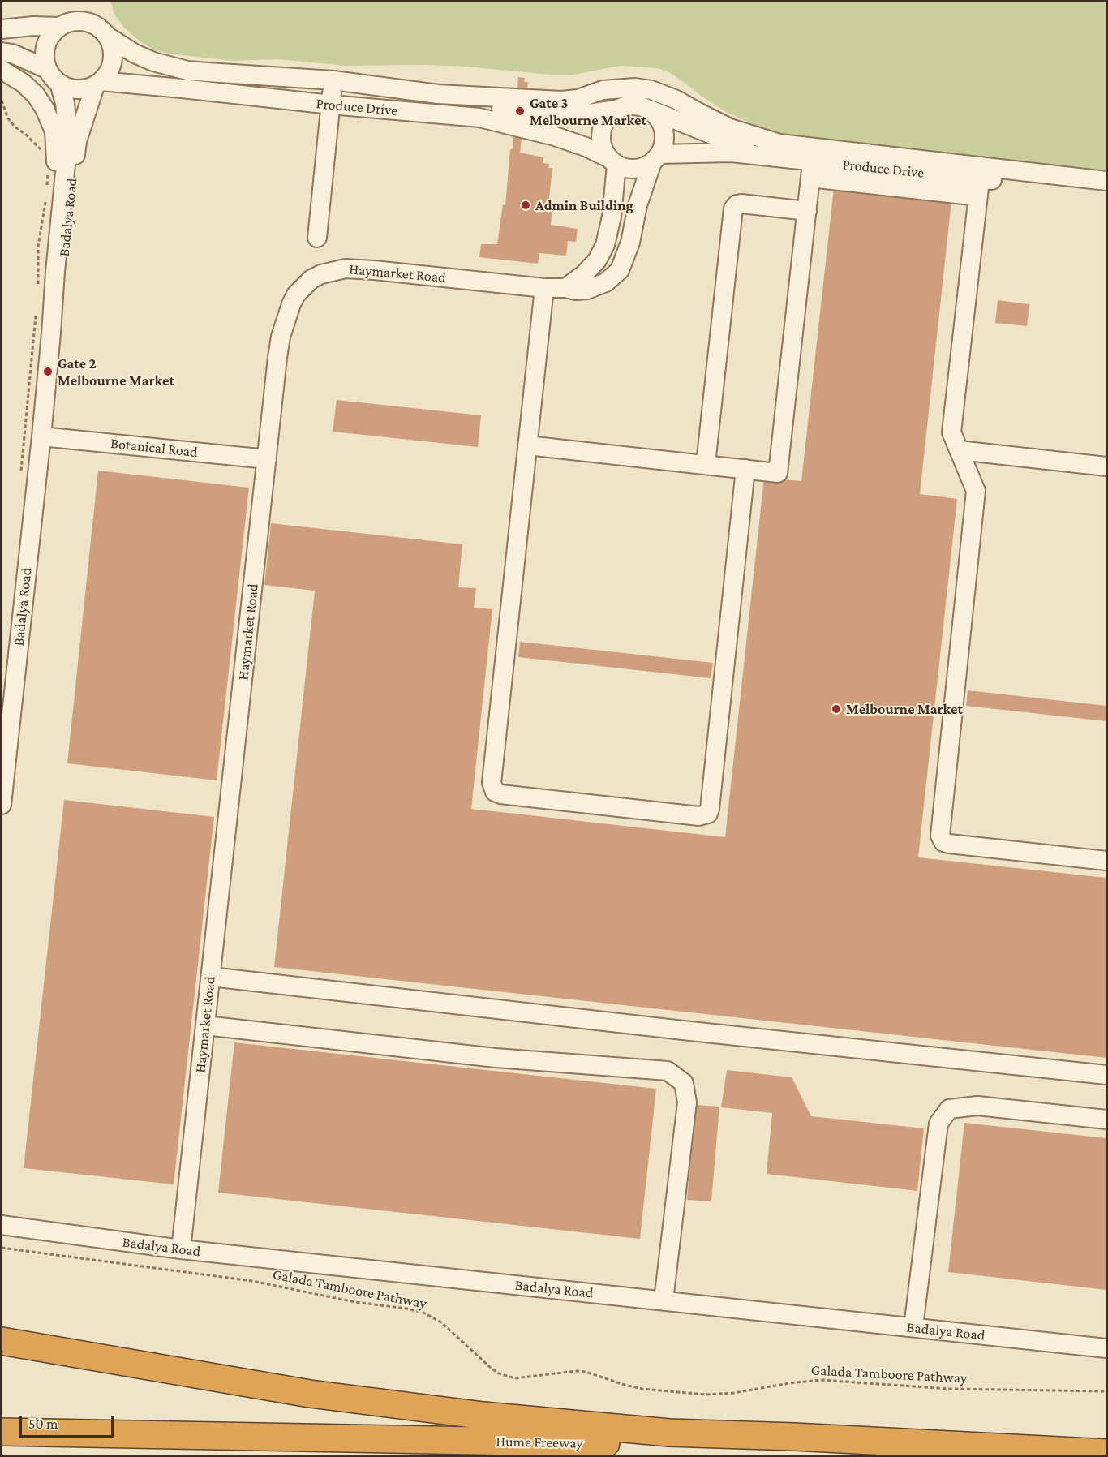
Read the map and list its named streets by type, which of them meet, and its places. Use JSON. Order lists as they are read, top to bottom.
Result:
{
  "streets": {
    "highway": ["Hume Freeway"],
    "lane": [
      "Produce Drive",
      "Badalya Road",
      "Haymarket Road",
      "Botanical Road"
    ],
    "path": ["Galada Tamboore Pathway"]
  },
  "crossings": [
    ["Produce Drive", "Badalya Road"],
    ["Produce Drive", "Haymarket Road"],
    ["Badalya Road", "Haymarket Road"],
    ["Badalya Road", "Botanical Road"],
    ["Haymarket Road", "Botanical Road"]
  ],
  "places": [
    "Gate 3 Melbourne Market",
    "Admin Building",
    "Gate 2 Melbourne Market",
    "Melbourne Market"
  ],
  "scale_bar": "50 m"
}
